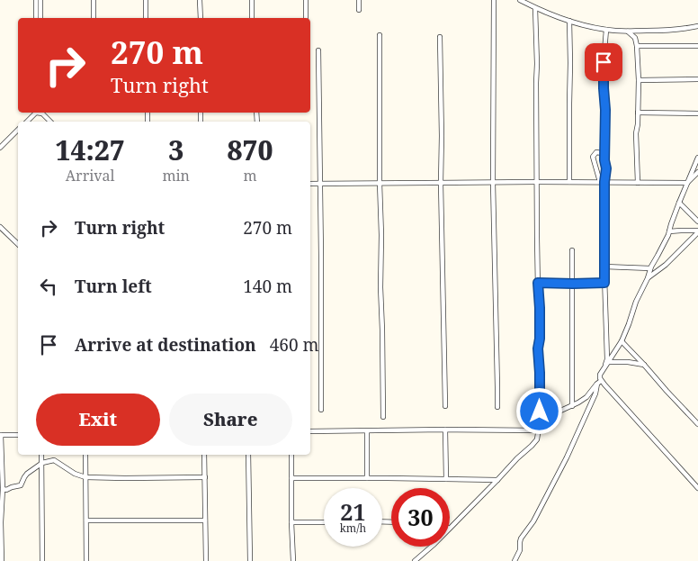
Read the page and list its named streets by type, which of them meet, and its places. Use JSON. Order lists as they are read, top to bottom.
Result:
{
  "page": {
    "turn": ["270 m", "Turn right"],
    "eta": [
      "14:27",
      "Arrival",
      "3",
      "min",
      "870",
      "m"
    ],
    "list": [
      {
        "name": "Turn right",
        "value": "270 m"
      },
      {
        "name": "Turn left",
        "value": "140 m"
      },
      {
        "name": "Arrive at destination",
        "value": "460 m"
      }
    ],
    "buttons": ["Exit", "Share"],
    "speed": "21 km/h",
    "limit": "30"
  }
}
